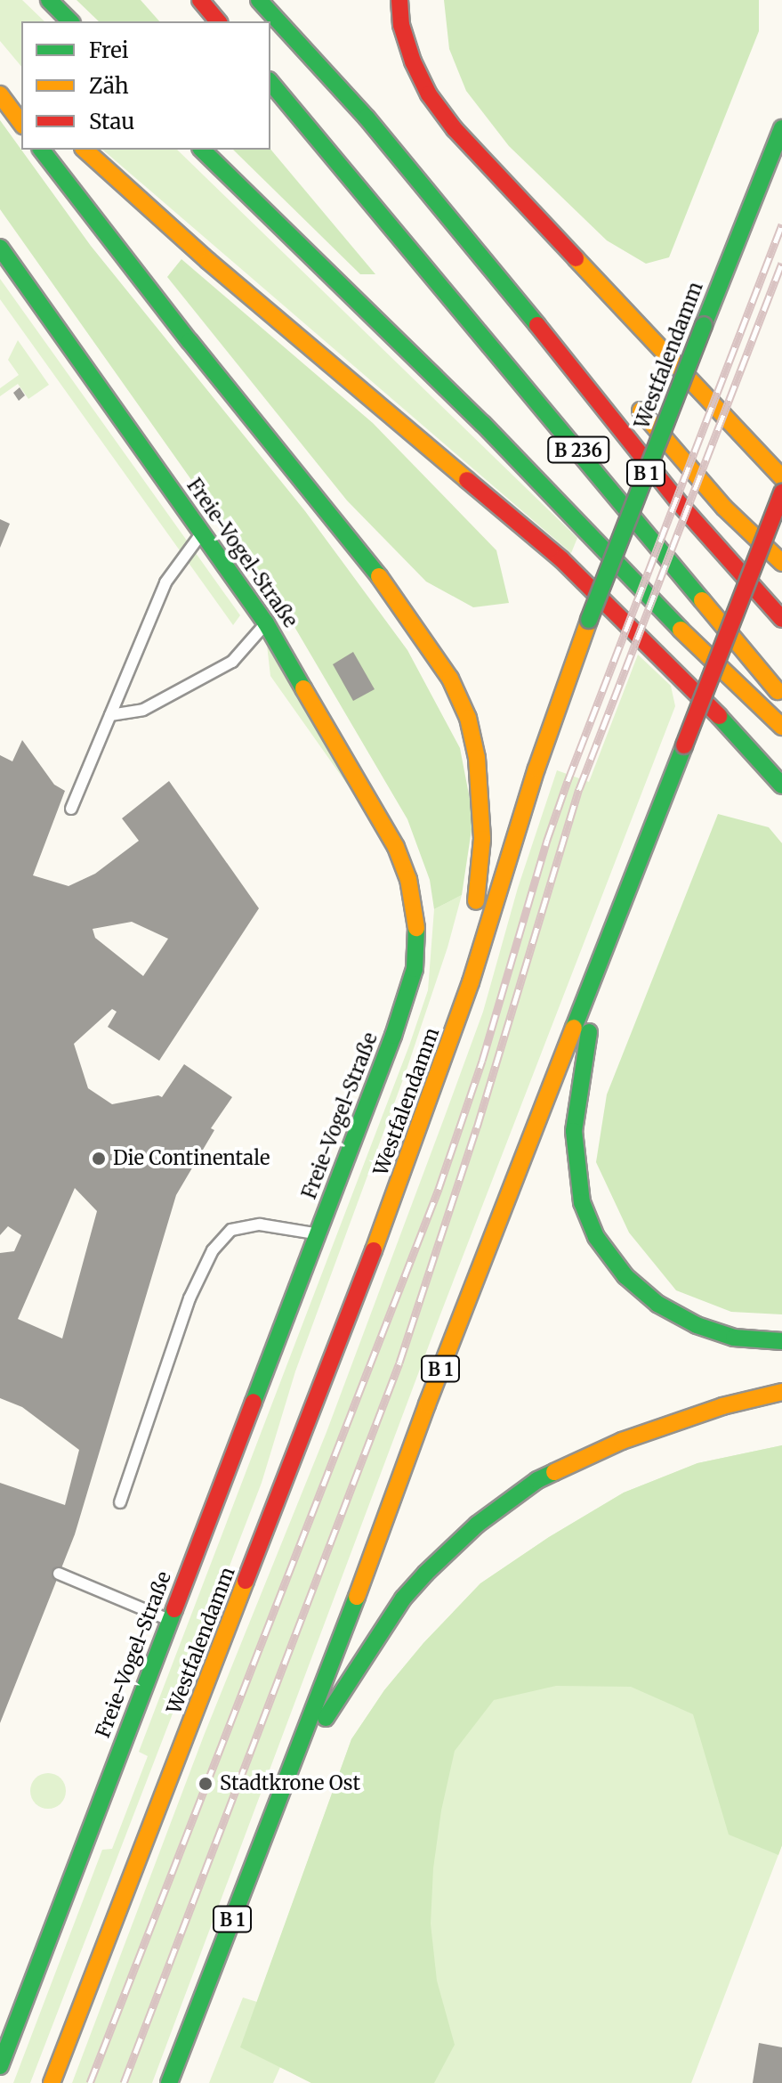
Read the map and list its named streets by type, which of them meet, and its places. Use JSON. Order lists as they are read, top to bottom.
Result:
{
  "streets": {
    "main road": [
      "Westfalendamm",
      "B 236",
      "B 1",
      "Freie-Vogel-Straße"
    ]
  },
  "places": ["Die Continentale", "Stadtkrone Ost"],
  "legend": ["Frei", "Zäh", "Stau"]
}
